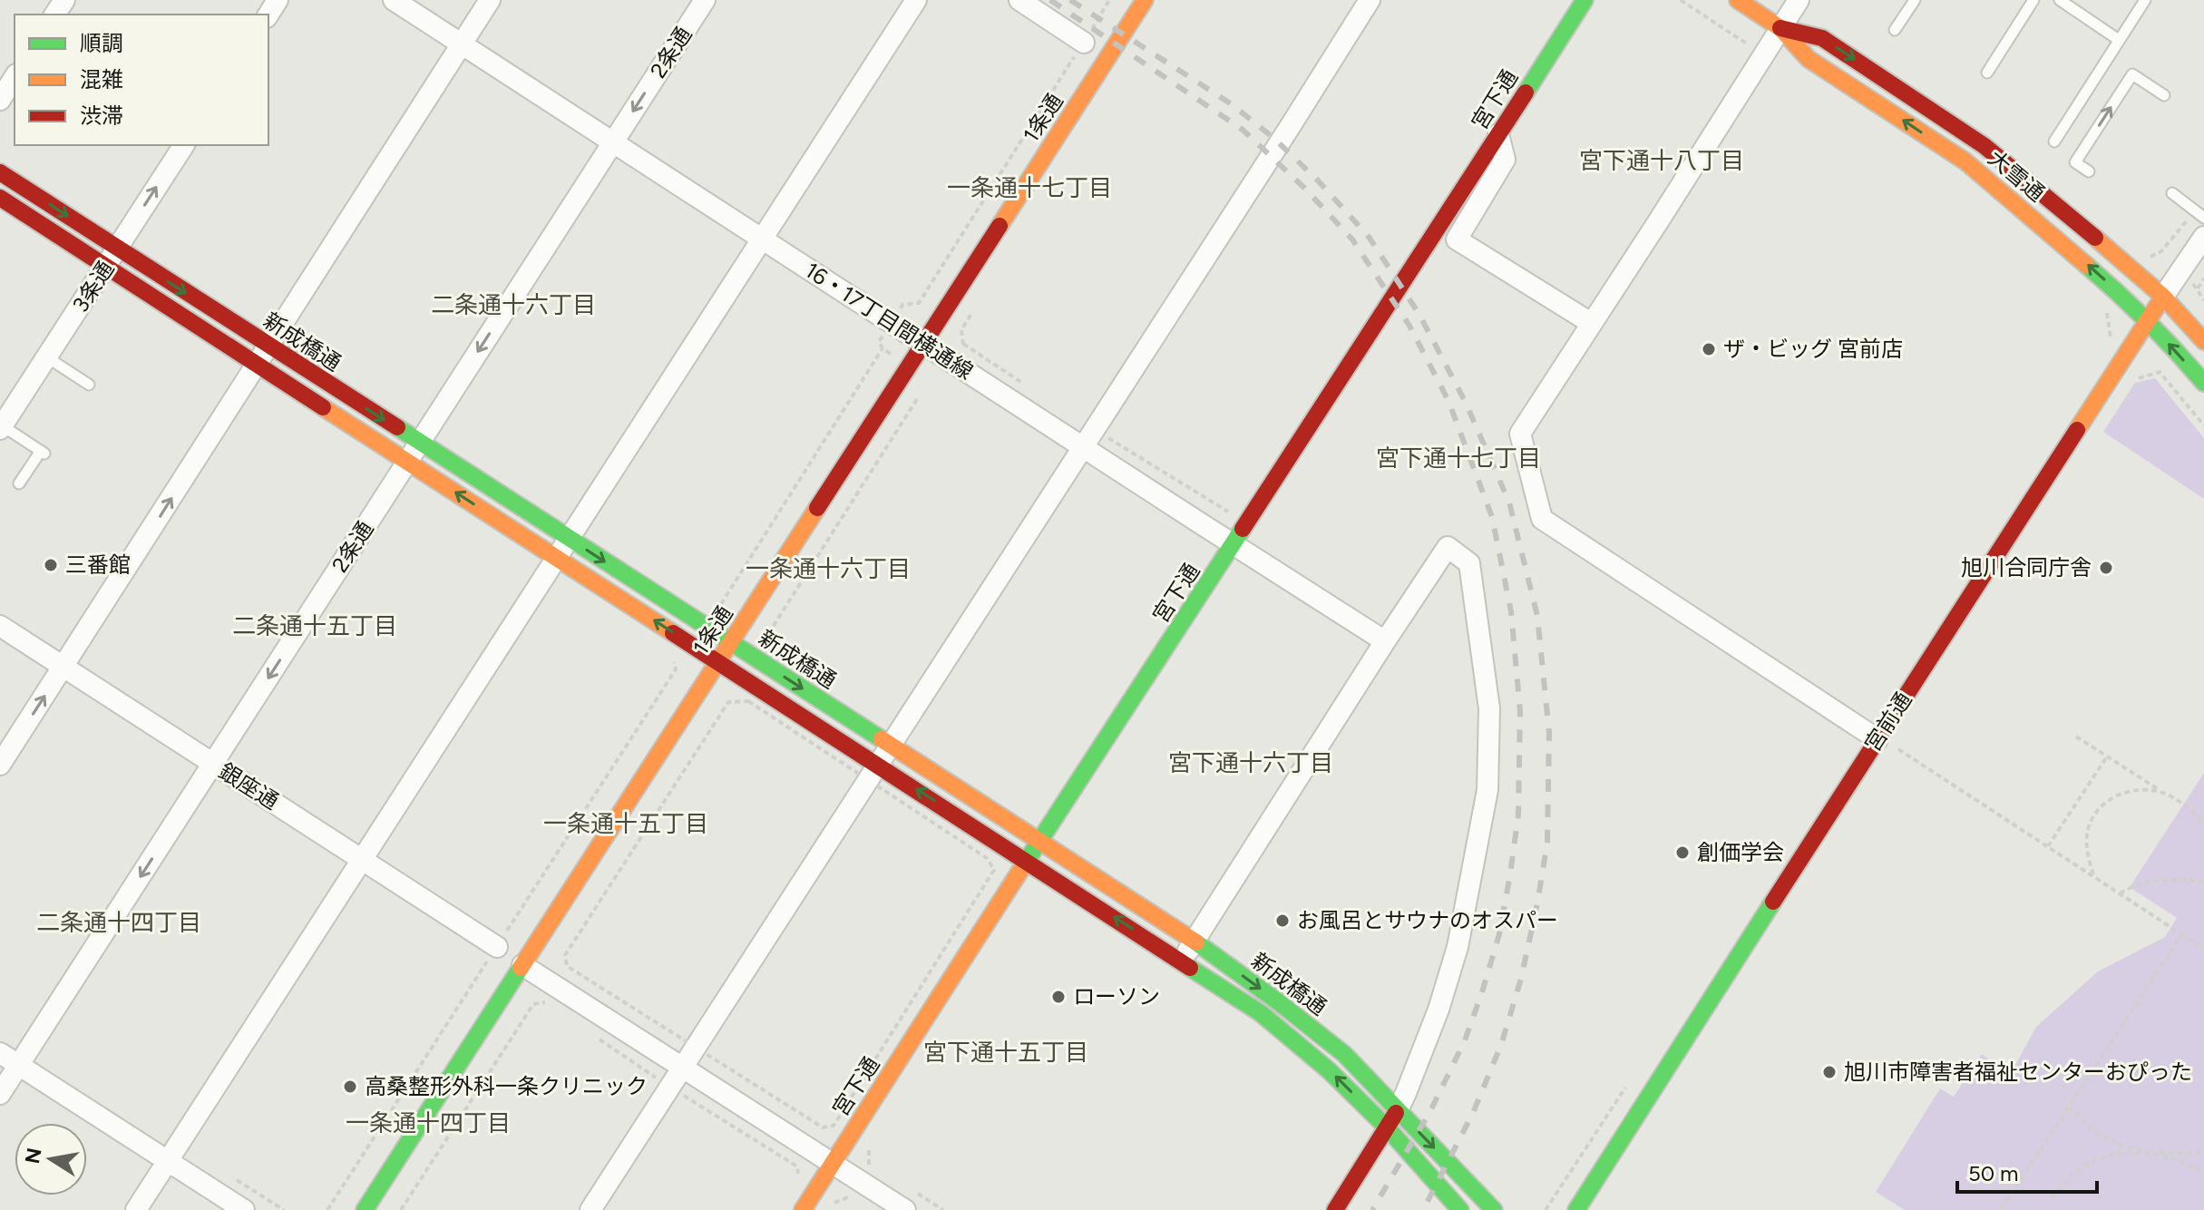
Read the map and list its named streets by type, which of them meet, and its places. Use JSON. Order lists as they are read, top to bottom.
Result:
{
  "streets": {
    "street": [
      "2条通",
      "宮下通",
      "1条通",
      "大雪通",
      "3条通",
      "16・17丁目間横通線",
      "新成橋通",
      "宮前通",
      "銀座通"
    ]
  },
  "crossings": [
    ["2条通", "16・17丁目間横通線"],
    ["2条通", "新成橋通"],
    ["2条通", "銀座通"],
    ["宮下通", "16・17丁目間横通線"],
    ["宮下通", "新成橋通"],
    ["1条通", "16・17丁目間横通線"],
    ["1条通", "新成橋通"],
    ["大雪通", "宮前通"],
    ["3条通", "新成橋通"]
  ],
  "districts": [
    "宮下通十八丁目",
    "一条通十七丁目",
    "二条通十六丁目",
    "宮下通十七丁目",
    "一条通十六丁目",
    "二条通十五丁目",
    "宮下通十六丁目",
    "一条通十五丁目",
    "二条通十四丁目",
    "宮下通十五丁目",
    "一条通十四丁目"
  ],
  "places": [
    "ザ・ビッグ 宮前店",
    "三番館",
    "旭川合同庁舎",
    "創価学会",
    "お風呂とサウナのオスパー",
    "ローソン",
    "旭川市障害者福祉センターおぴった",
    "高桑整形外科一条クリニック"
  ],
  "legend": ["順調", "混雑", "渋滞"],
  "scale_bar": "50 m",
  "north": "left"
}
